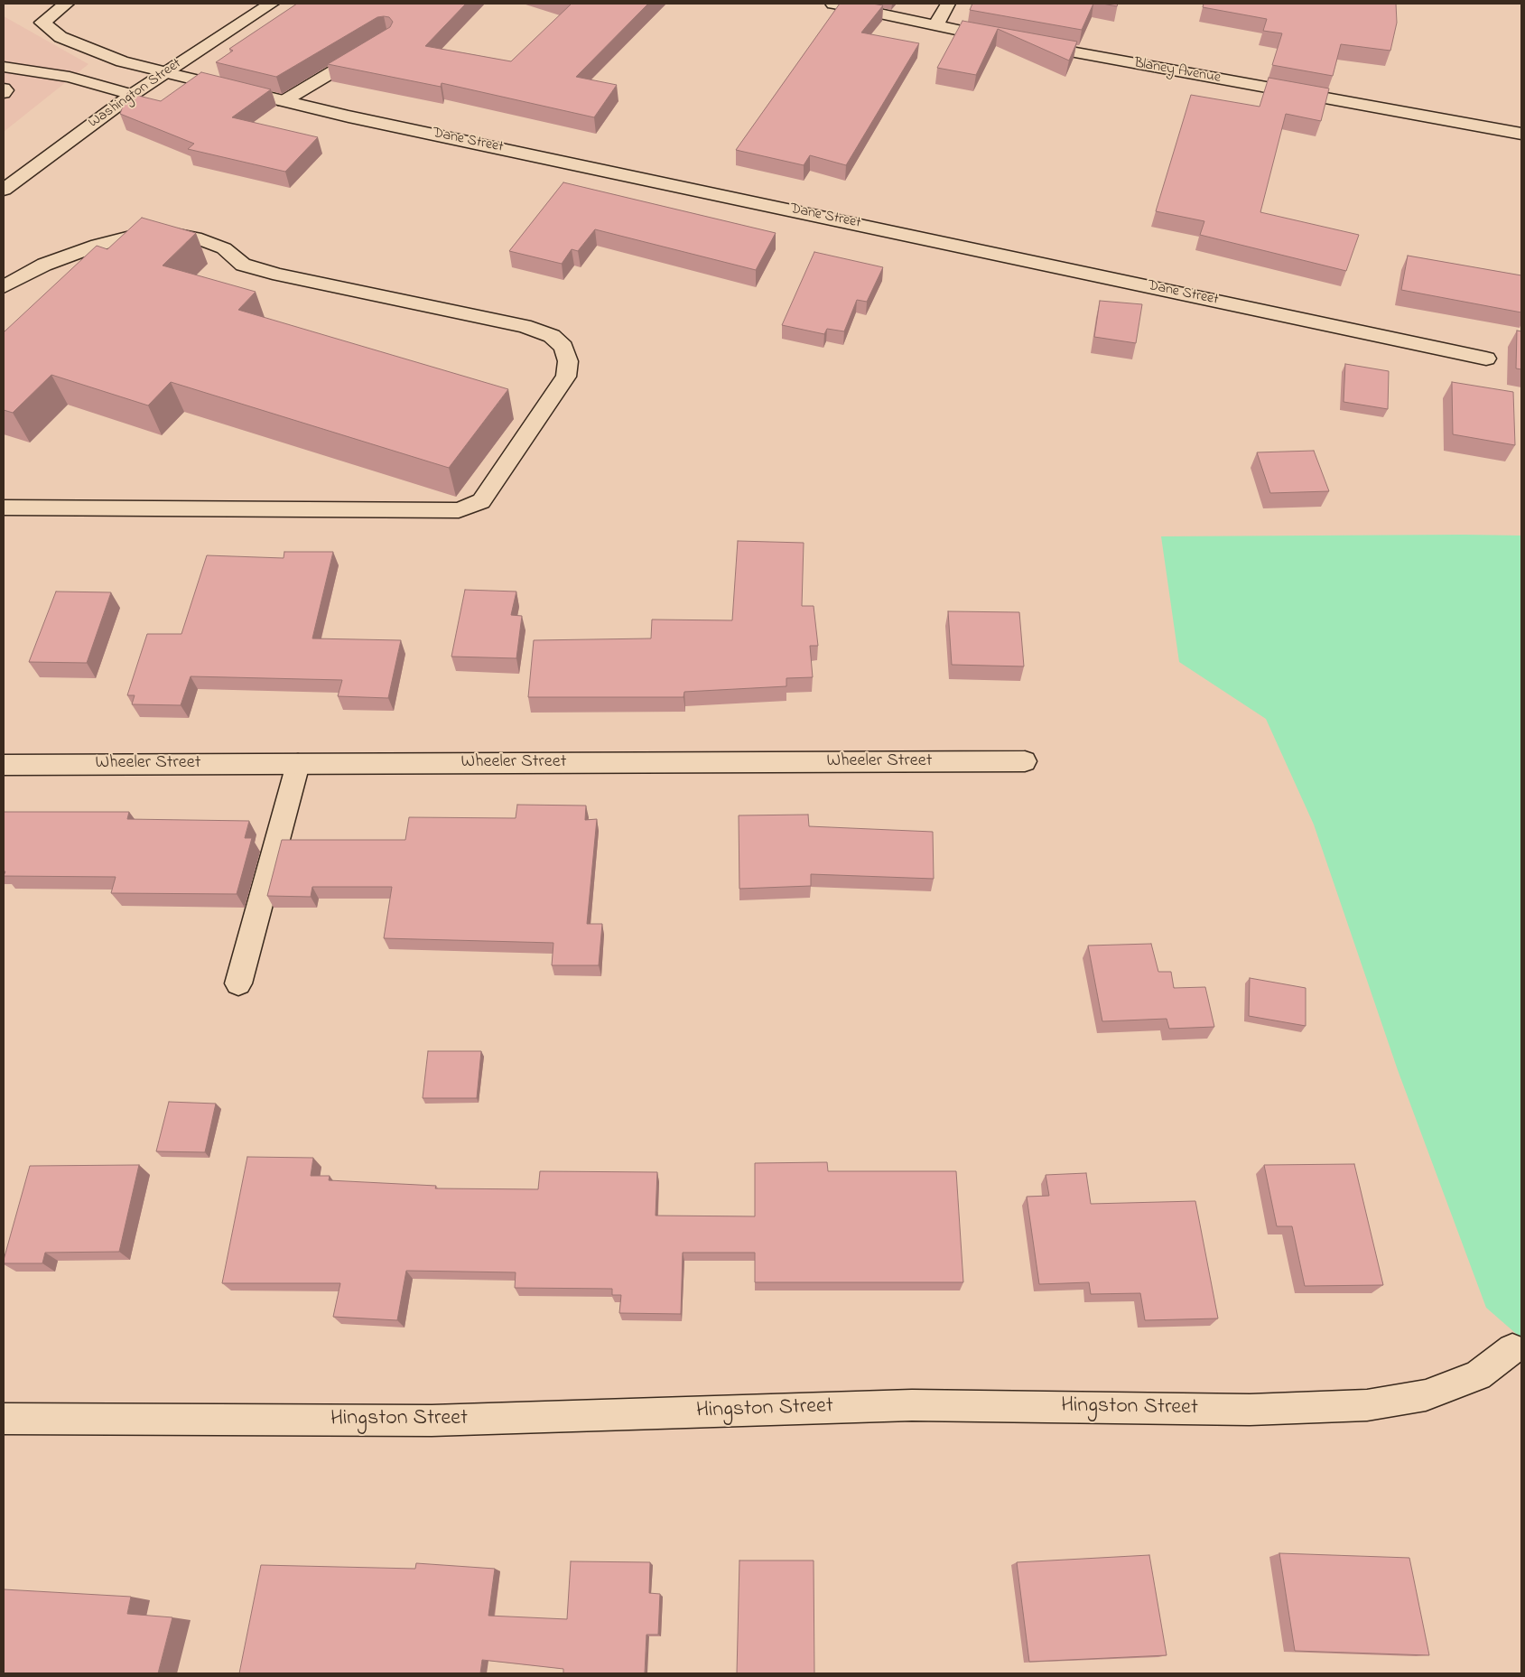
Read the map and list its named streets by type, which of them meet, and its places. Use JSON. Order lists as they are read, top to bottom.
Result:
{
  "streets": {
    "street": [
      "Blaney Avenue",
      "Washington Street",
      "Dane Street",
      "Wheeler Street",
      "Hingston Street"
    ]
  },
  "crossings": [
    ["Washington Street", "Dane Street"]
  ]
}
